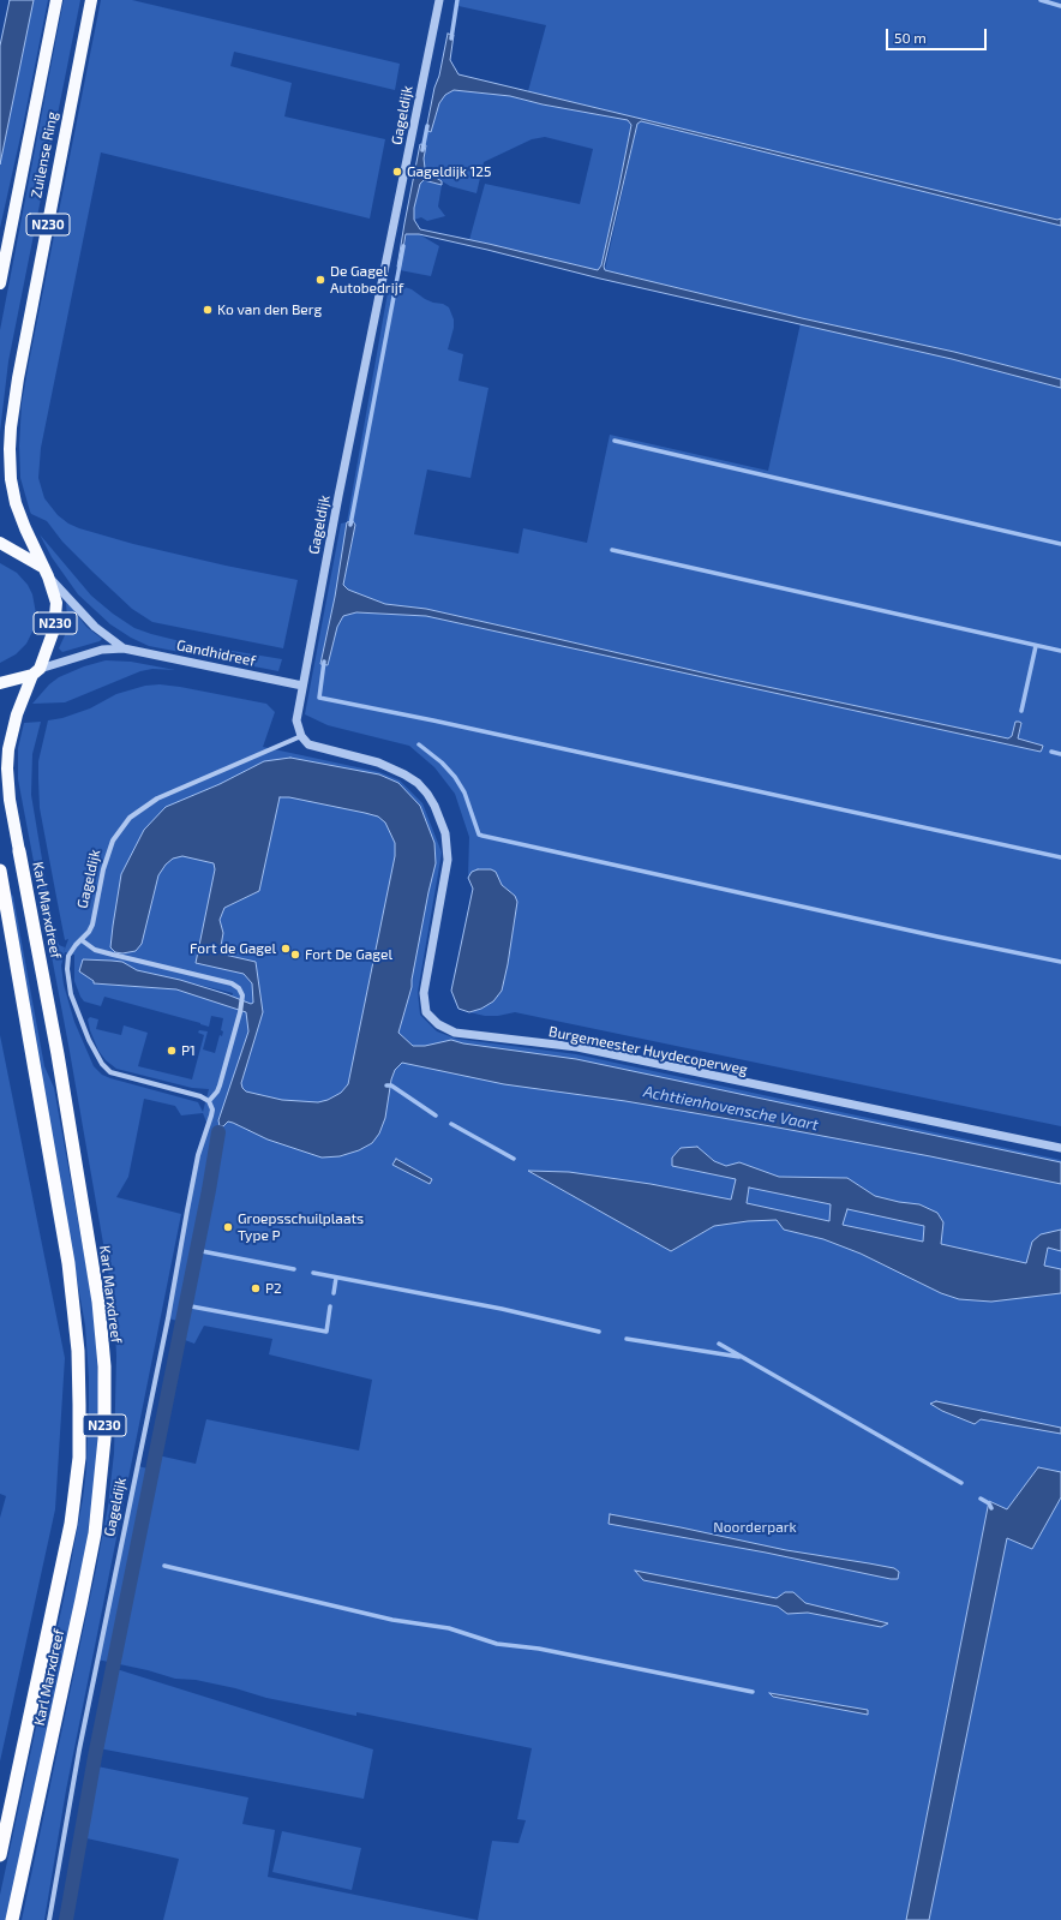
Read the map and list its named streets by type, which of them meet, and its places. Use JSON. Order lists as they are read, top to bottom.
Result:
{
  "streets": {
    "highway": ["N230", "Karl Marxdreef"],
    "main road": ["Zuilense Ring"],
    "street": ["Gageldijk", "Gandhidreef", "Burgemeester Huydecoperweg"]
  },
  "crossings": [
    ["Gageldijk", "Gandhidreef"],
    ["Gageldijk", "Burgemeester Huydecoperweg"],
    ["Zuilense Ring", "N230"],
    ["Zuilense Ring", "Gandhidreef"],
    ["N230", "Gandhidreef"],
    ["N230", "Karl Marxdreef"],
    ["Gandhidreef", "Karl Marxdreef"]
  ],
  "water": ["Achttienhovensche Vaart"],
  "parks": ["Noorderpark"],
  "places": [
    "Gageldijk 125",
    "De Gagel Autobedrijf",
    "Ko van den Berg",
    "Fort de Gagel",
    "Fort De Gagel",
    "P1",
    "Groepsschuilplaats Type P",
    "P2"
  ],
  "scale_bar": "50 m"
}
